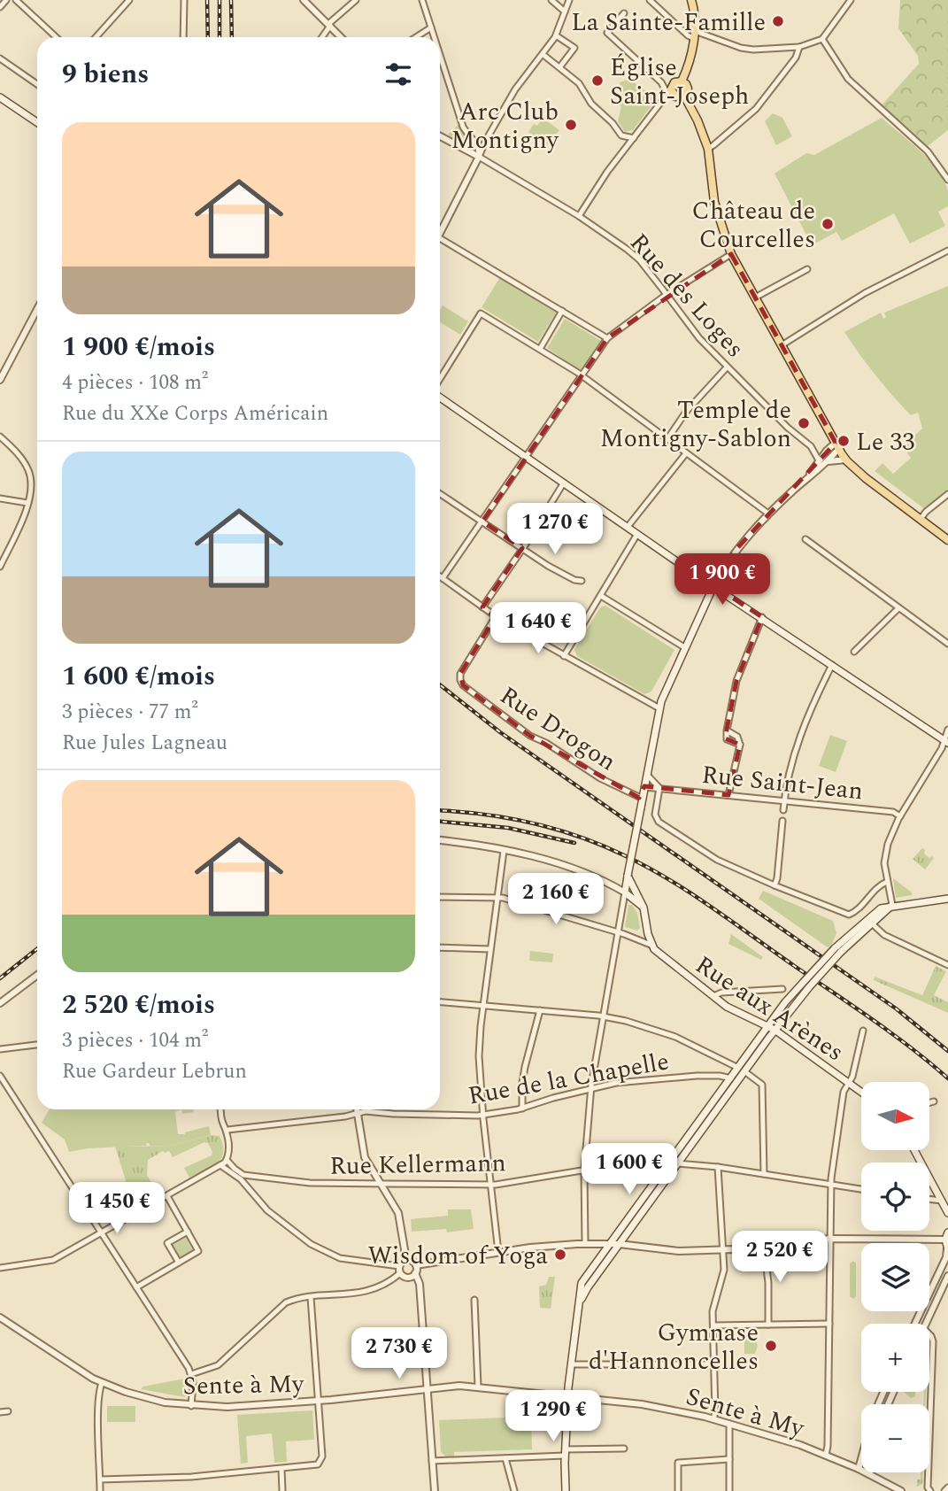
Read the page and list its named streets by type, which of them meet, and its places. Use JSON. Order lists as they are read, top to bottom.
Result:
{
  "streets": {
    "main road": ["Rue aux Arènes"],
    "street": [
      "Rue des Loges",
      "Rue Drogon",
      "Rue Saint-Jean",
      "Rue de la Chapelle",
      "Rue Kellermann",
      "Sente à My"
    ]
  },
  "places": [
    "La Sainte-Famille",
    "Église Saint-Joseph",
    "Arc Club Montigny",
    "Château de Courcelles",
    "Temple de Montigny-Sablon",
    "Le 33",
    "Wisdom of Yoga",
    "Gymnase d'Hannoncelles"
  ],
  "north": "right",
  "page": {
    "heading": "9 biens",
    "list": [
      {
        "name": "1 900 €/mois",
        "note": "4 pièces · 108 m² · Rue du XXe Corps Américain"
      },
      {
        "name": "1 600 €/mois",
        "note": "3 pièces · 77 m² · Rue Jules Lagneau"
      },
      {
        "name": "2 520 €/mois",
        "note": "3 pièces · 104 m² · Rue Gardeur Lebrun"
      }
    ],
    "price": [
      "1 270 €",
      "1 900 €",
      "1 640 €",
      "2 160 €",
      "1 600 €",
      "1 450 €",
      "2 520 €",
      "2 730 €",
      "1 290 €"
    ],
    "map_buttons": ["+", "−"]
  }
}
